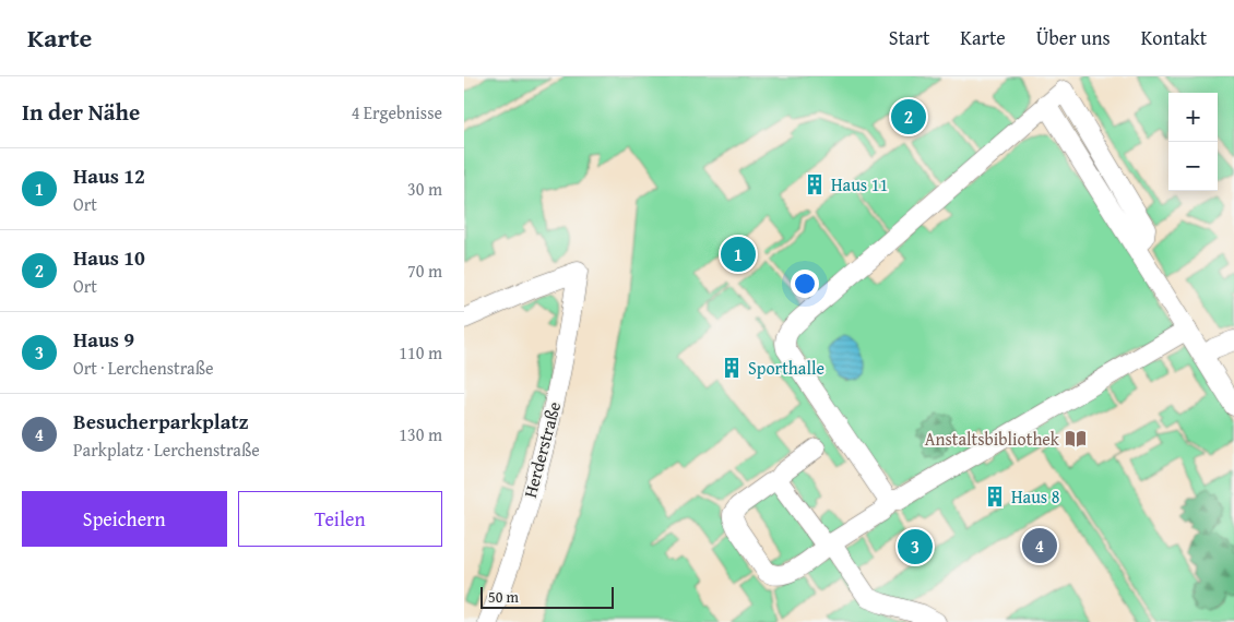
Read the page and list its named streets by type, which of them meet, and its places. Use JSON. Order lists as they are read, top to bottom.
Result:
{
  "streets": {
    "street": ["Herderstraße"]
  },
  "places": {
    "building": ["Haus 11", "Sporthalle", "Haus 8"],
    "library": ["Anstaltsbibliothek"]
  },
  "scale_bar": "50 m",
  "page": {
    "header": "Karte",
    "nav": [
      "Start",
      "Karte",
      "Über uns",
      "Kontakt"
    ],
    "heading": ["In der Nähe", "4 Ergebnisse"],
    "map_buttons": ["+", "−"],
    "pins": [
      "2",
      "1",
      "4",
      "3"
    ],
    "list": [
      {
        "mark": "1",
        "name": "Haus 12",
        "note": "Ort",
        "value": "30 m"
      },
      {
        "mark": "2",
        "name": "Haus 10",
        "note": "Ort",
        "value": "70 m"
      },
      {
        "mark": "3",
        "name": "Haus 9",
        "note": "Ort · Lerchenstraße",
        "value": "110 m"
      },
      {
        "mark": "4",
        "name": "Besucherparkplatz",
        "note": "Parkplatz · Lerchenstraße",
        "value": "130 m"
      }
    ],
    "buttons": ["Speichern", "Teilen"],
    "scale": "50 m"
  }
}
